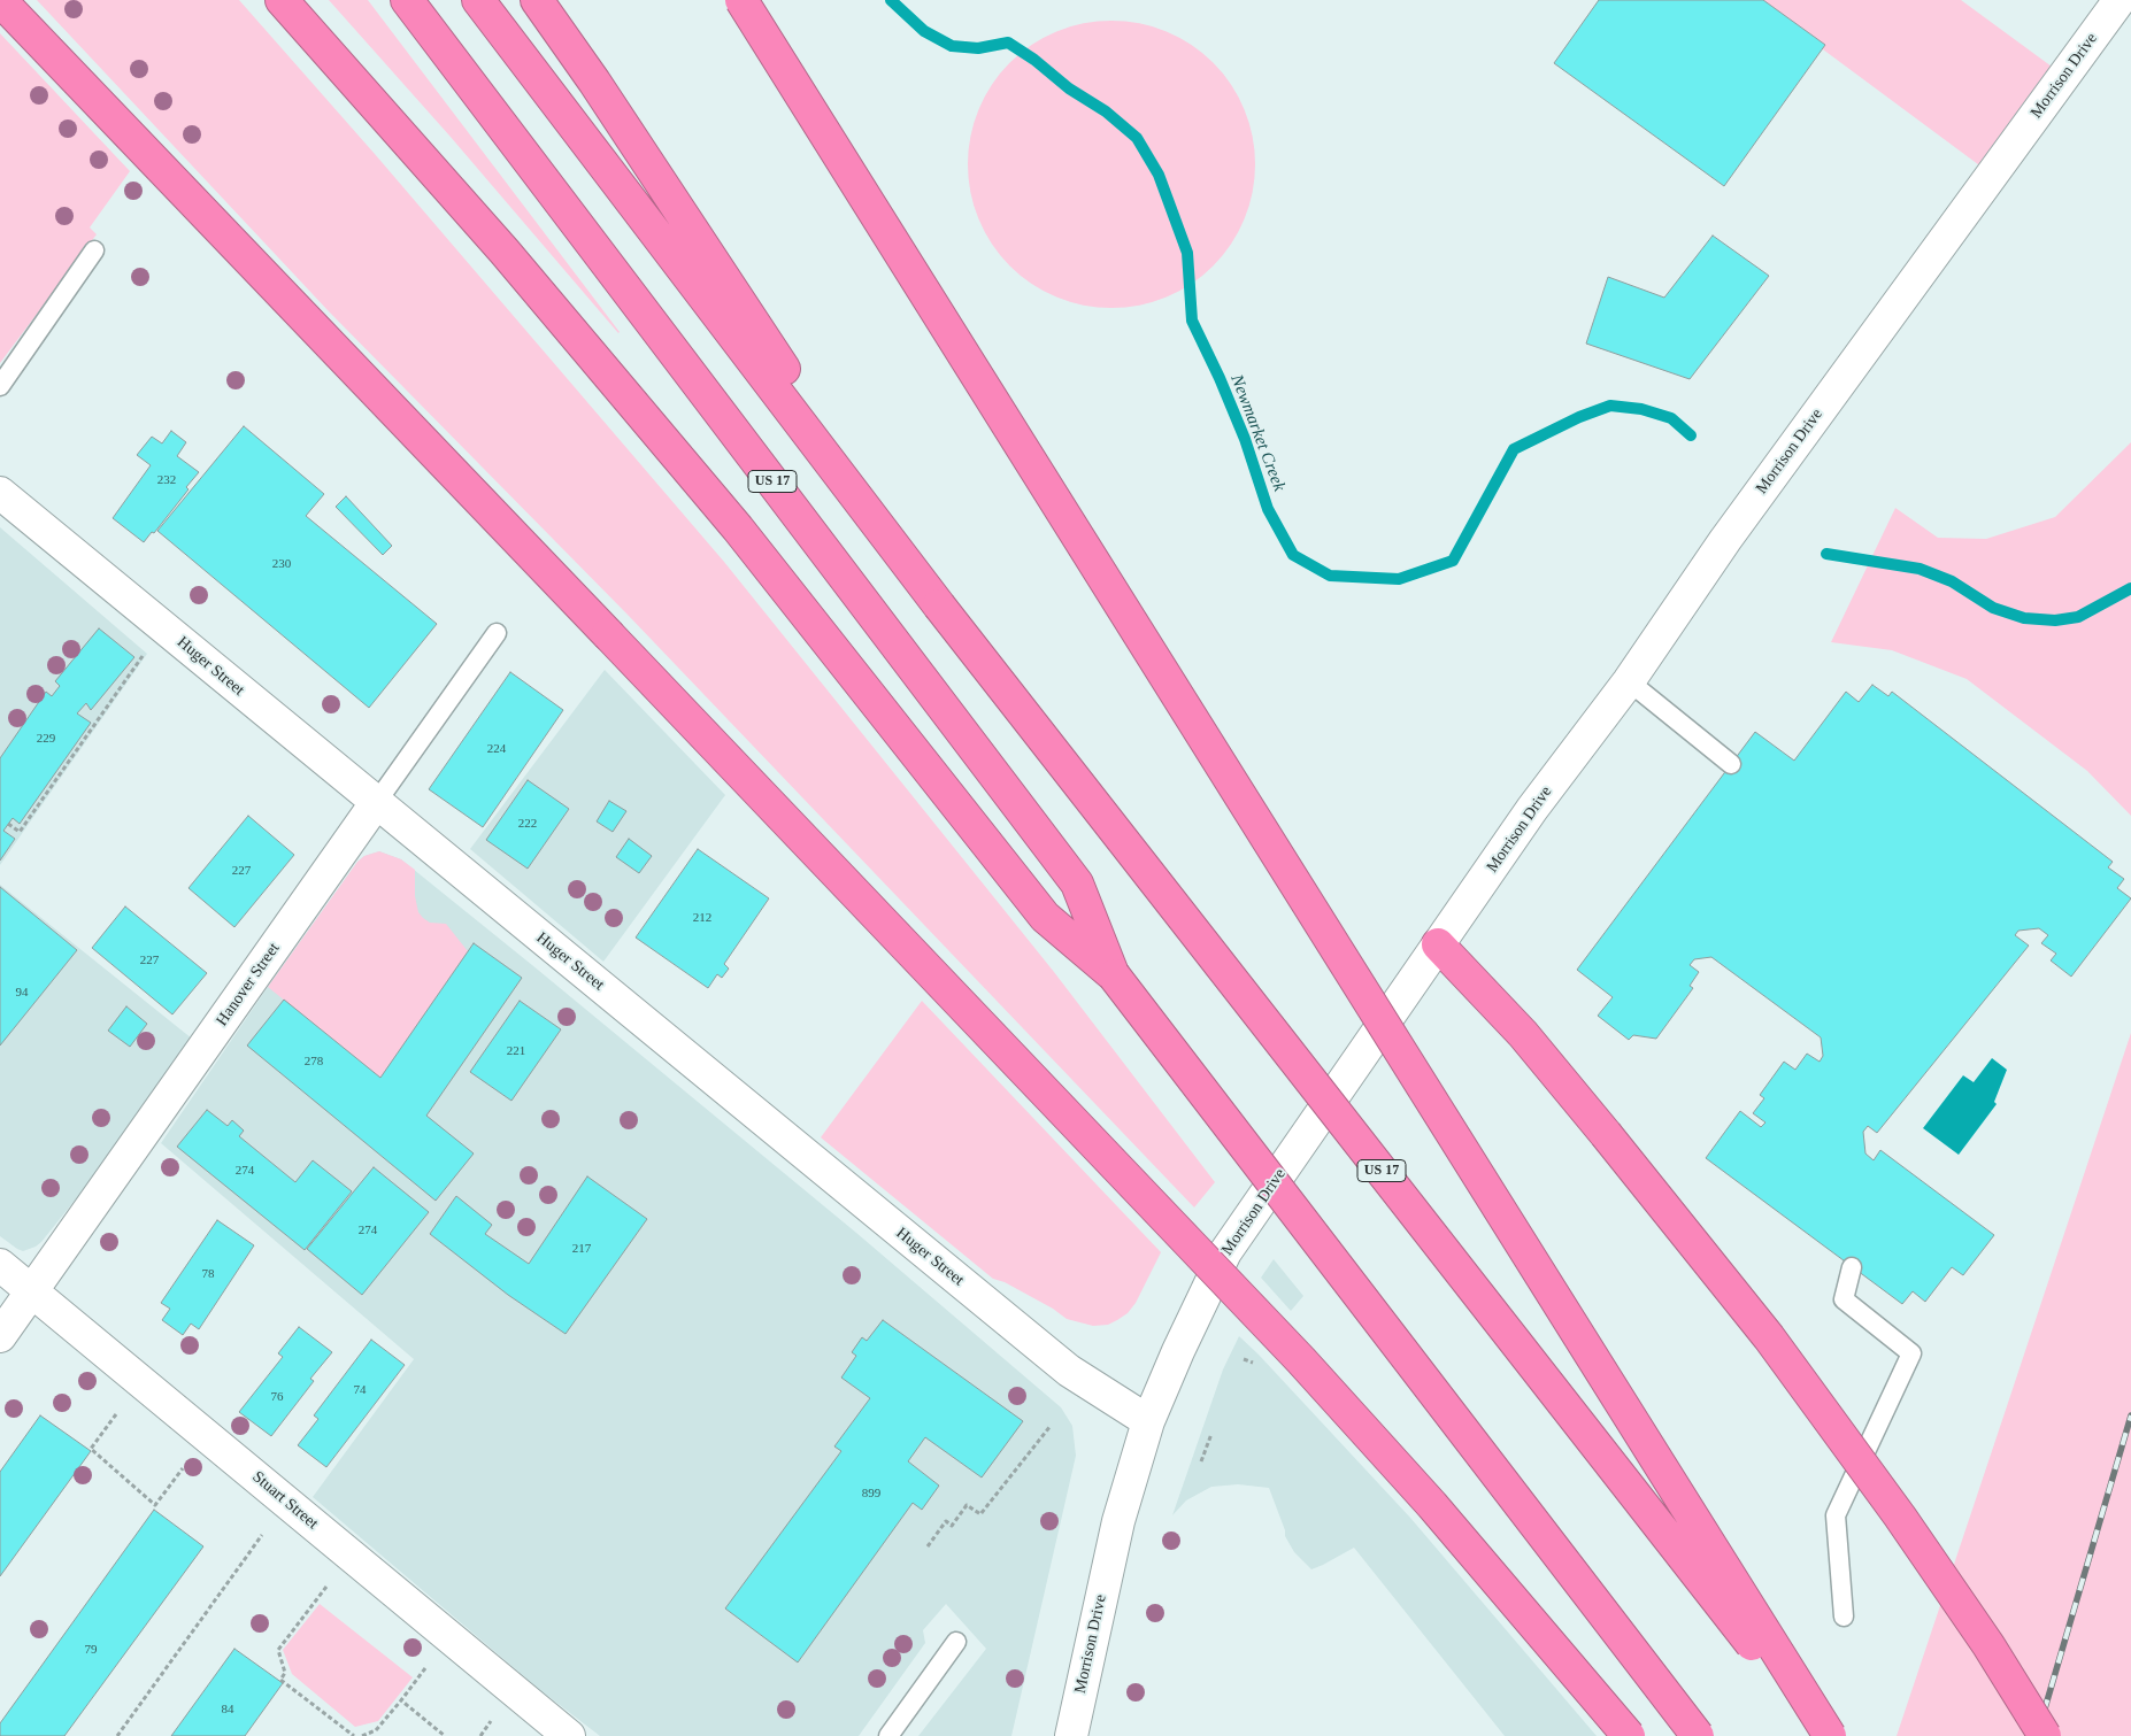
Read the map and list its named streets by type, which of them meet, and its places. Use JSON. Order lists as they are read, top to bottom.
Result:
{
  "streets": {
    "highway": ["US 17"],
    "street": [
      "Morrison Drive",
      "Huger Street",
      "Hanover Street",
      "Stuart Street"
    ]
  },
  "crossings": [
    ["Morrison Drive", "Huger Street"],
    ["Huger Street", "Hanover Street"],
    ["Hanover Street", "Stuart Street"]
  ],
  "water": ["Newmarket Creek"],
  "house_numbers": [
    "232",
    "230",
    "229",
    "224",
    "222",
    "227",
    "212",
    "227",
    "94",
    "221",
    "278",
    "274",
    "274",
    "217",
    "78",
    "74",
    "76",
    "899",
    "79",
    "84"
  ]
}
